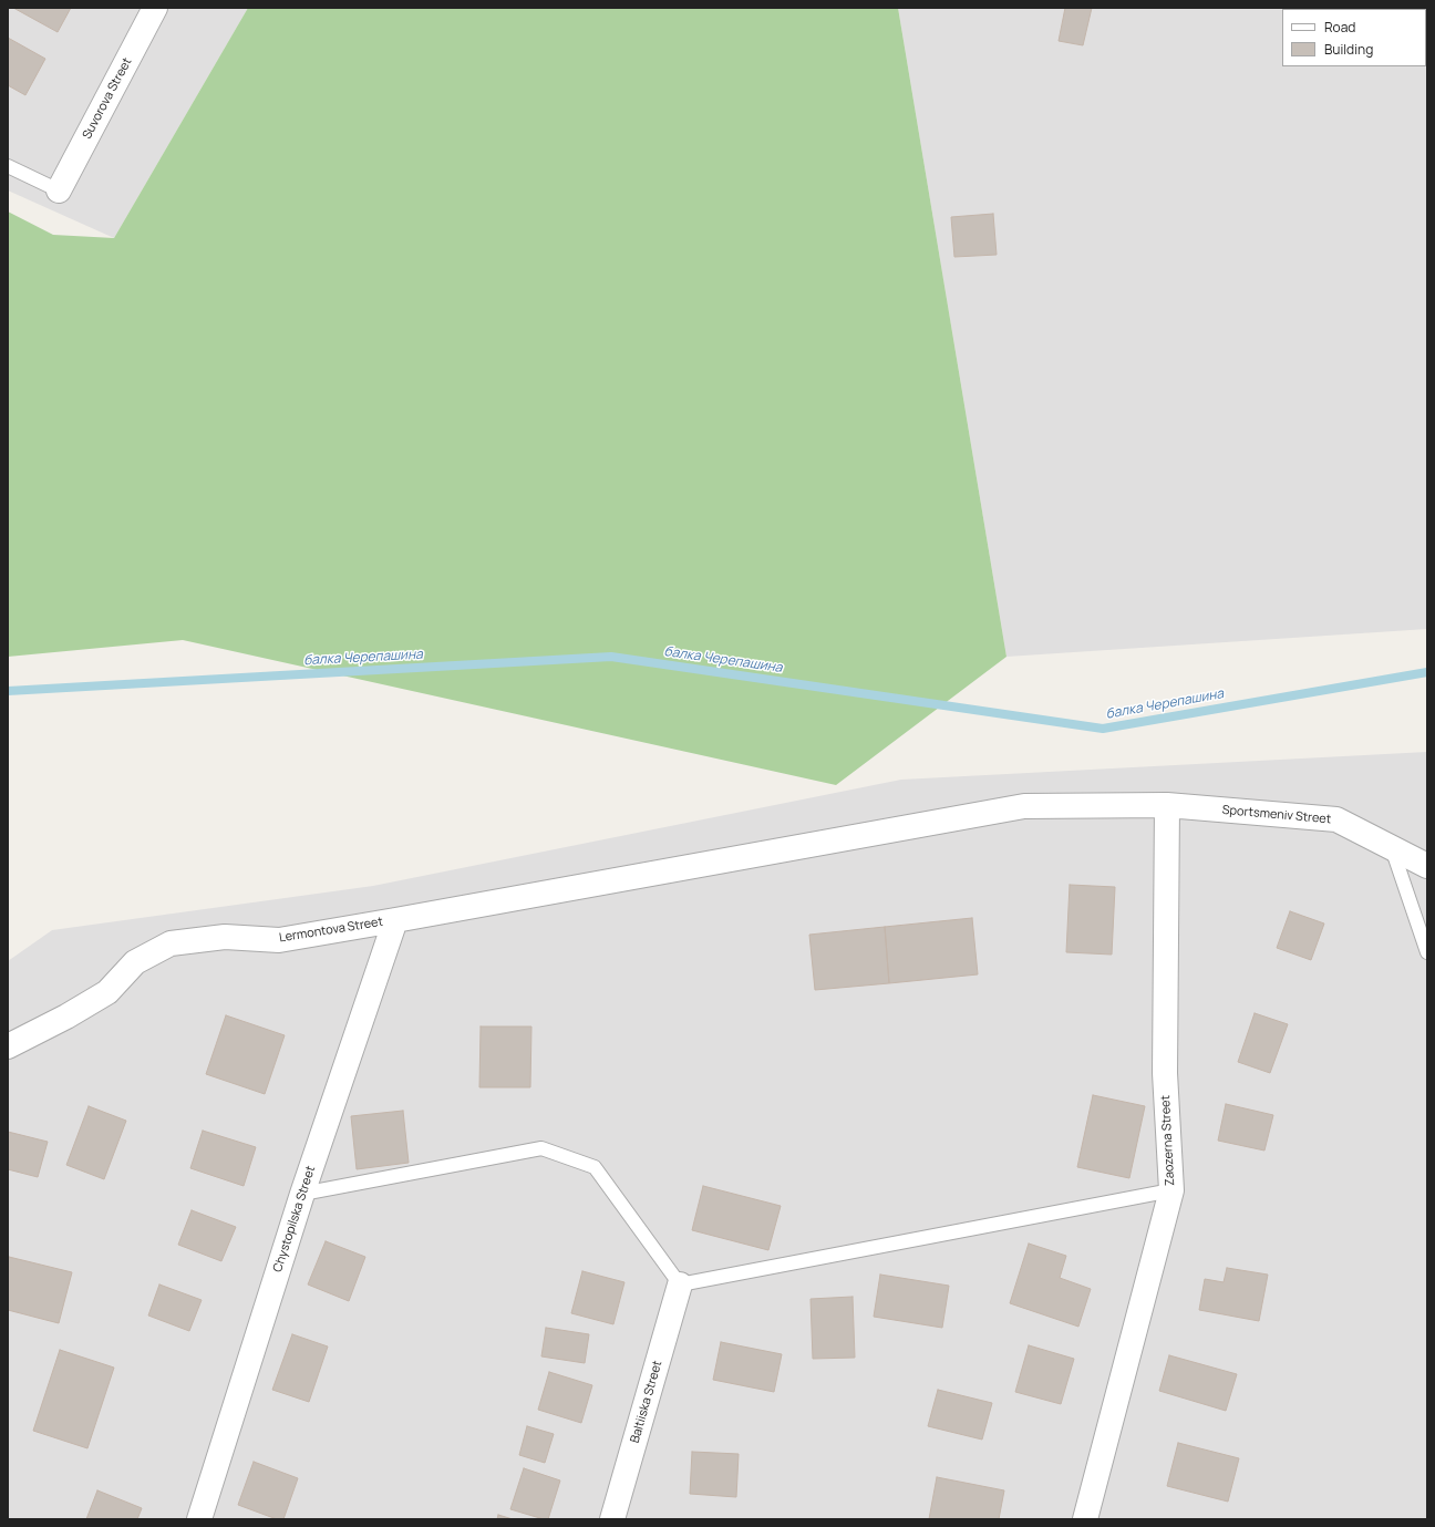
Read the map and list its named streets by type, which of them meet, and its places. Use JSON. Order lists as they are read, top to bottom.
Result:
{
  "streets": {
    "street": [
      "Suvorova Street",
      "Sportsmeniv Street",
      "Lermontova Street",
      "Zaozerna Street",
      "Chystopilska Street",
      "Baltiiska Street"
    ]
  },
  "crossings": [
    ["Sportsmeniv Street", "Lermontova Street"],
    ["Sportsmeniv Street", "Zaozerna Street"],
    ["Sportsmeniv Street", "Chystopilska Street"],
    ["Lermontova Street", "Chystopilska Street"]
  ],
  "water": ["балка Черепашина"],
  "legend": ["Road", "Building"]
}
